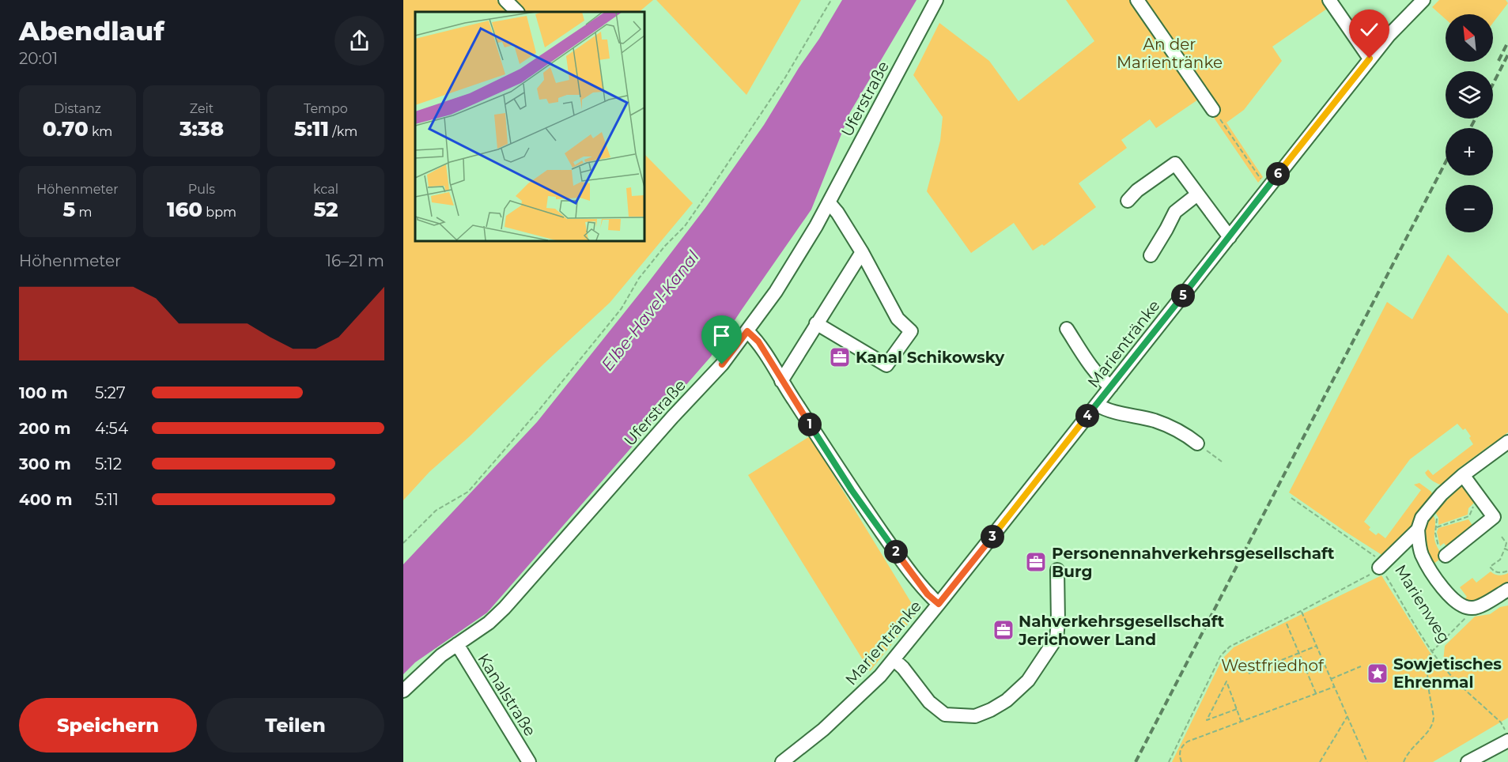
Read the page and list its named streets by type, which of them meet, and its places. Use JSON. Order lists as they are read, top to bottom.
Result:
{
  "streets": {
    "street": [
      "Uferstraße",
      "Marientränke",
      "Marienweg",
      "Kanalstraße"
    ]
  },
  "crossings": [
    ["Uferstraße", "Kanalstraße"]
  ],
  "water": ["Elbe-Havel-Kanal"],
  "parks": ["An der Marientränke", "Westfriedhof"],
  "places": {
    "office": ["Kanal Schikowsky", "Personennahverkehrsgesellschaft Burg", "Nahverkehrsgesellschaft Jerichower Land"],
    "place": ["Sowjetisches Ehrenmal"]
  },
  "north": "top left",
  "page": {
    "heading": ["Abendlauf", "20:01"],
    "map_buttons": ["+", "−"],
    "stats": [
      ["Distanz", "0.70 km"],
      ["Zeit", "3:38"],
      ["Tempo", "5:11 /km"],
      ["Höhenmeter", "5 m"],
      ["Puls", "160 bpm"],
      ["kcal", "52"]
    ],
    "pins": [
      "6",
      "5",
      "4",
      "1",
      "3",
      "2"
    ],
    "chart": ["Höhenmeter", "16–21 m"],
    "list": [
      {
        "name": "100 m",
        "note": "5:27"
      },
      {
        "name": "200 m",
        "note": "4:54"
      },
      {
        "name": "300 m",
        "note": "5:12"
      },
      {
        "name": "400 m",
        "note": "5:11"
      }
    ],
    "buttons": ["Speichern", "Teilen"]
  }
}
